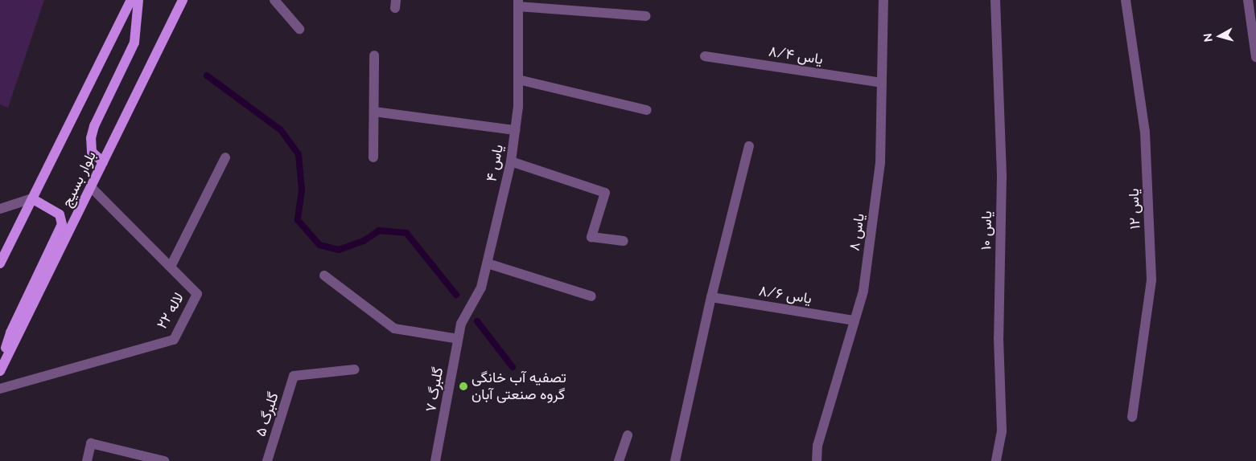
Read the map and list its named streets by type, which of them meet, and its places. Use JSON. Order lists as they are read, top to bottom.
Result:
{
  "streets": {
    "main road": ["بلوار بسیج"],
    "street": [
      "یاس ۸/۴",
      "یاس ۴",
      "یاس ۱۲",
      "یاس ۱۰",
      "یاس ۸",
      "یاس ۸/۶",
      "لاله ۲۲",
      "گلبرگ ۷",
      "گلبرگ ۵"
    ]
  },
  "crossings": [
    ["یاس ۸/۴", "یاس ۸"],
    ["یاس ۴", "گلبرگ ۷"],
    ["بلوار بسیج", "لاله ۲۲"],
    ["یاس ۸", "یاس ۸/۶"]
  ],
  "places": ["تصفیه آب خانگی گروه صنعتی آبان"],
  "north": "left"
}
